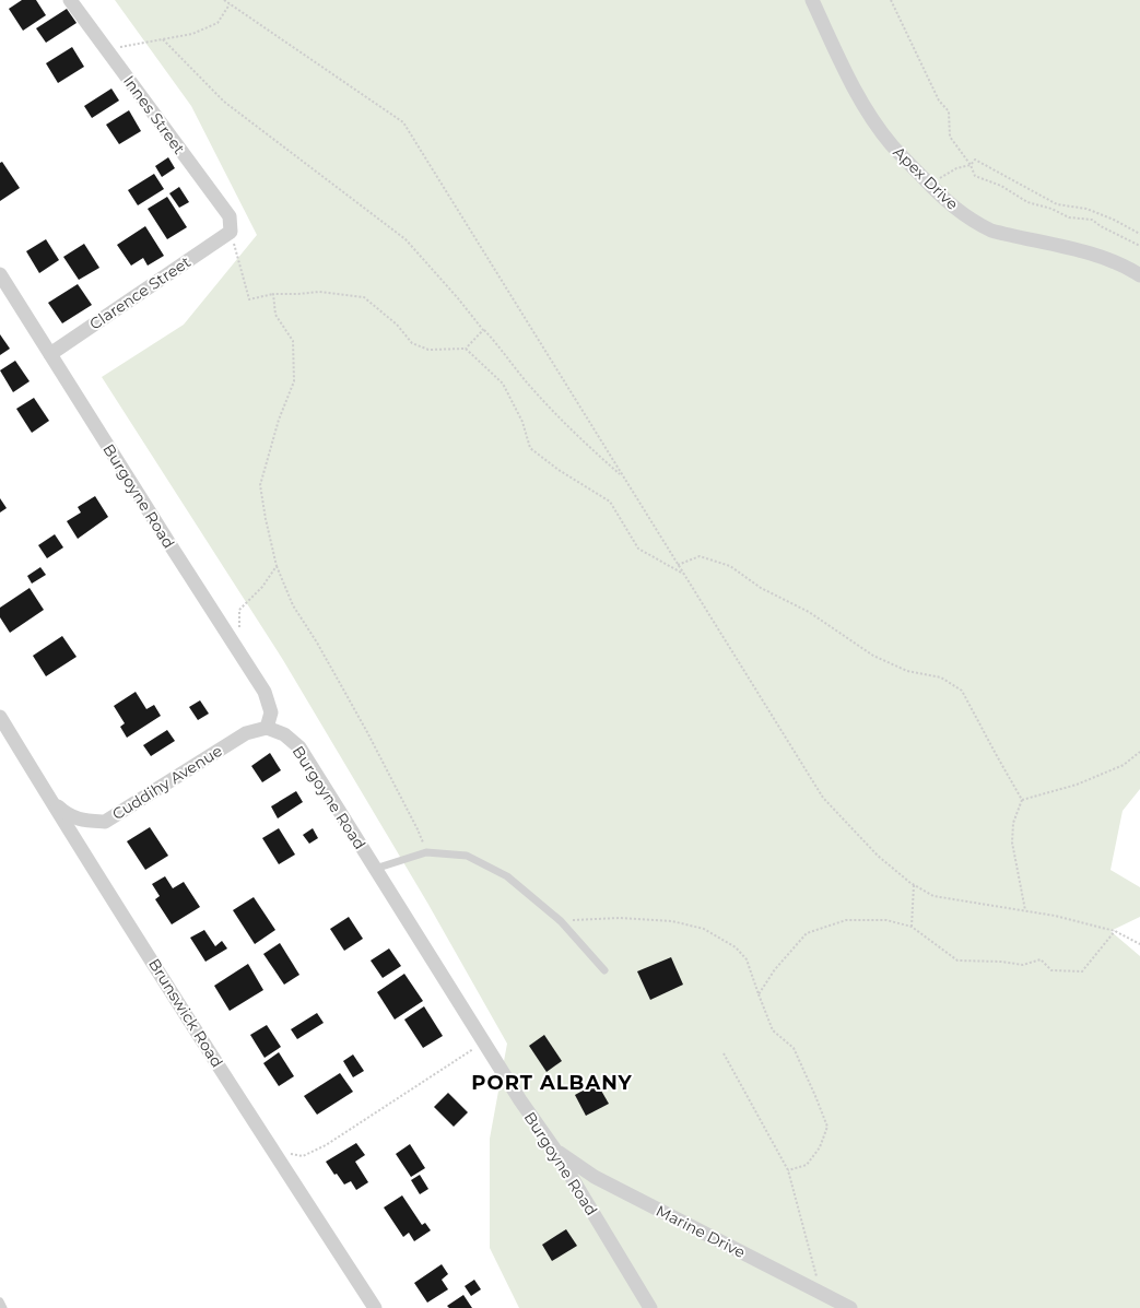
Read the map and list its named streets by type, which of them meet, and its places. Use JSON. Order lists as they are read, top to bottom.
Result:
{
  "streets": {
    "street": [
      "Innes Street",
      "Apex Drive",
      "Clarence Street",
      "Burgoyne Road",
      "Cuddihy Avenue",
      "Brunswick Road",
      "Marine Drive"
    ]
  },
  "crossings": [
    ["Innes Street", "Clarence Street"],
    ["Clarence Street", "Burgoyne Road"],
    ["Burgoyne Road", "Cuddihy Avenue"],
    ["Burgoyne Road", "Marine Drive"],
    ["Cuddihy Avenue", "Brunswick Road"]
  ],
  "districts": ["PORT ALBANY"]
}
